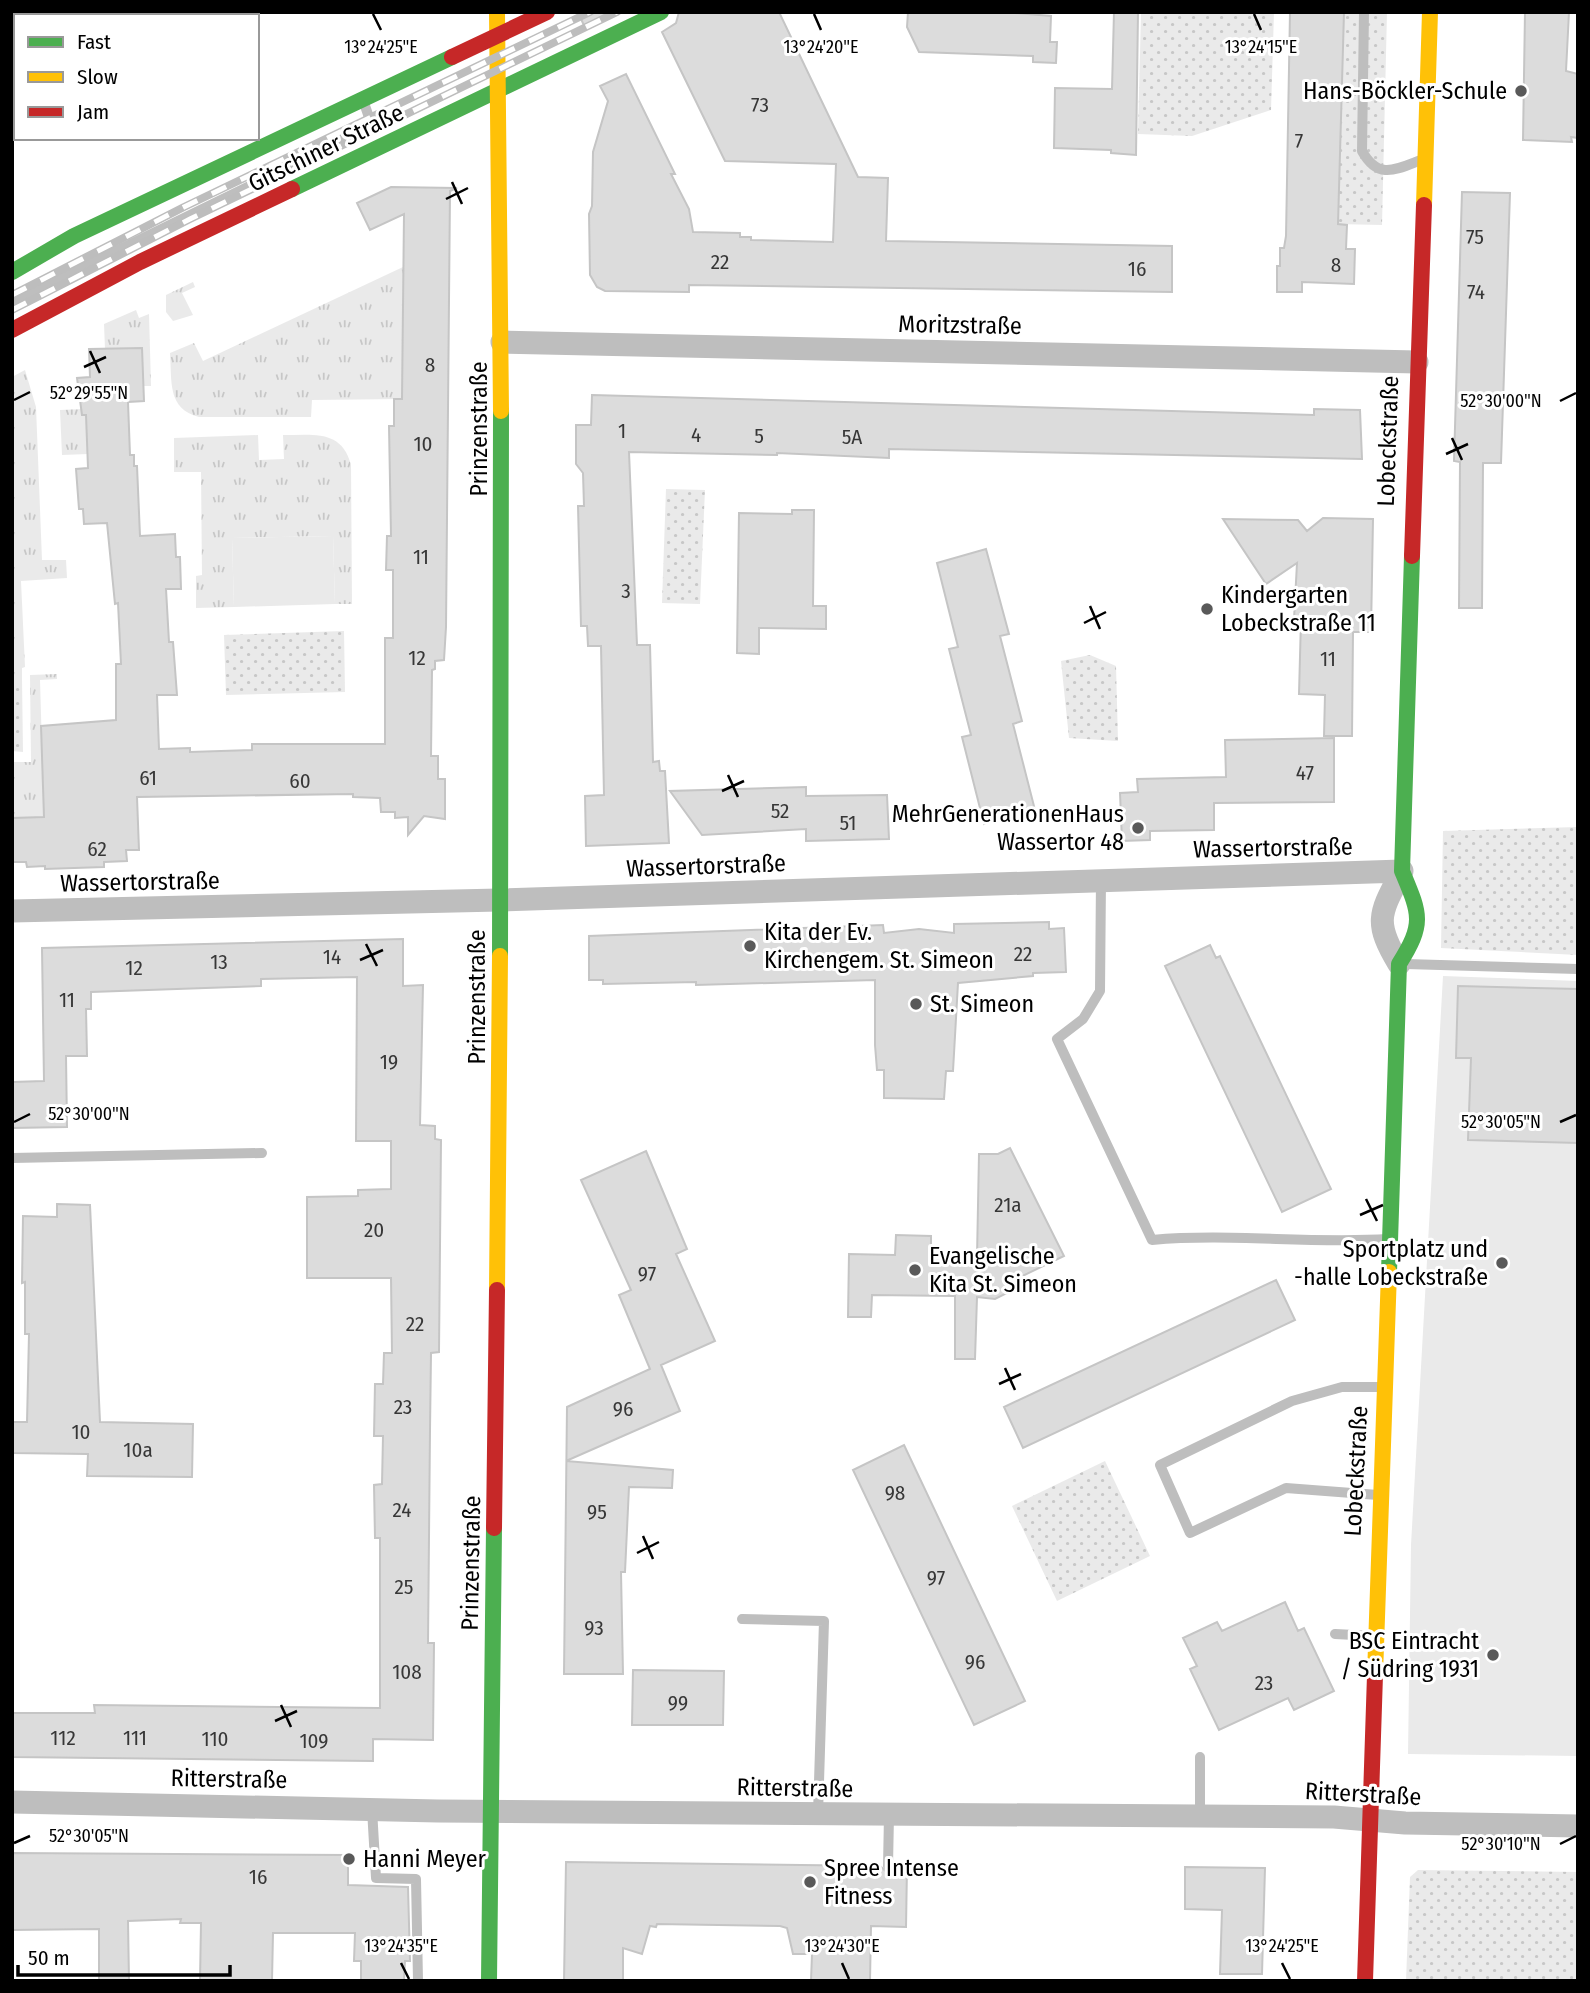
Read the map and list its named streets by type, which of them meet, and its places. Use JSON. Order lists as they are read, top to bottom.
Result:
{
  "streets": {
    "main road": ["Gitschiner Straße", "Prinzenstraße", "Lobeckstraße"],
    "street": ["Moritzstraße", "Wassertorstraße", "Ritterstraße"]
  },
  "crossings": [
    ["Gitschiner Straße", "Prinzenstraße"],
    ["Moritzstraße", "Prinzenstraße"],
    ["Moritzstraße", "Lobeckstraße"],
    ["Prinzenstraße", "Wassertorstraße"],
    ["Prinzenstraße", "Ritterstraße"],
    ["Lobeckstraße", "Wassertorstraße"],
    ["Lobeckstraße", "Ritterstraße"]
  ],
  "places": [
    "Hans-Böckler-Schule",
    "Kindergarten Lobeckstraße 11",
    "MehrGenerationenHaus Wassertor 48",
    "Kita der Ev. Kirchengem. St. Simeon",
    "St. Simeon",
    "Sportplatz und -halle Lobeckstraße",
    "Evangelische Kita St. Simeon",
    "BSC Eintracht / Südring 1931",
    "Hanni Meyer",
    "Spree Intense Fitness"
  ],
  "house_numbers": [
    "73",
    "7",
    "75",
    "22",
    "8",
    "16",
    "74",
    "8",
    "1",
    "4",
    "5",
    "5A",
    "10",
    "11",
    "3",
    "12",
    "11",
    "47",
    "61",
    "60",
    "52",
    "51",
    "62",
    "22",
    "14",
    "13",
    "12",
    "11",
    "19",
    "21a",
    "20",
    "97",
    "22",
    "23",
    "96",
    "10",
    "10a",
    "98",
    "24",
    "95",
    "97",
    "25",
    "93",
    "96",
    "108",
    "23",
    "99",
    "112",
    "111",
    "110",
    "109",
    "16"
  ],
  "legend": ["Fast", "Slow", "Jam"],
  "scale_bar": "50 m",
  "coordinates": [
    "13°24'25\"E",
    "13°24'20\"E",
    "13°24'15\"E",
    "52°29'55\"N",
    "52°30'00\"N",
    "52°30'05\"N",
    "52°30'10\"N",
    "13°24'35\"E",
    "13°24'30\"E"
  ]
}
